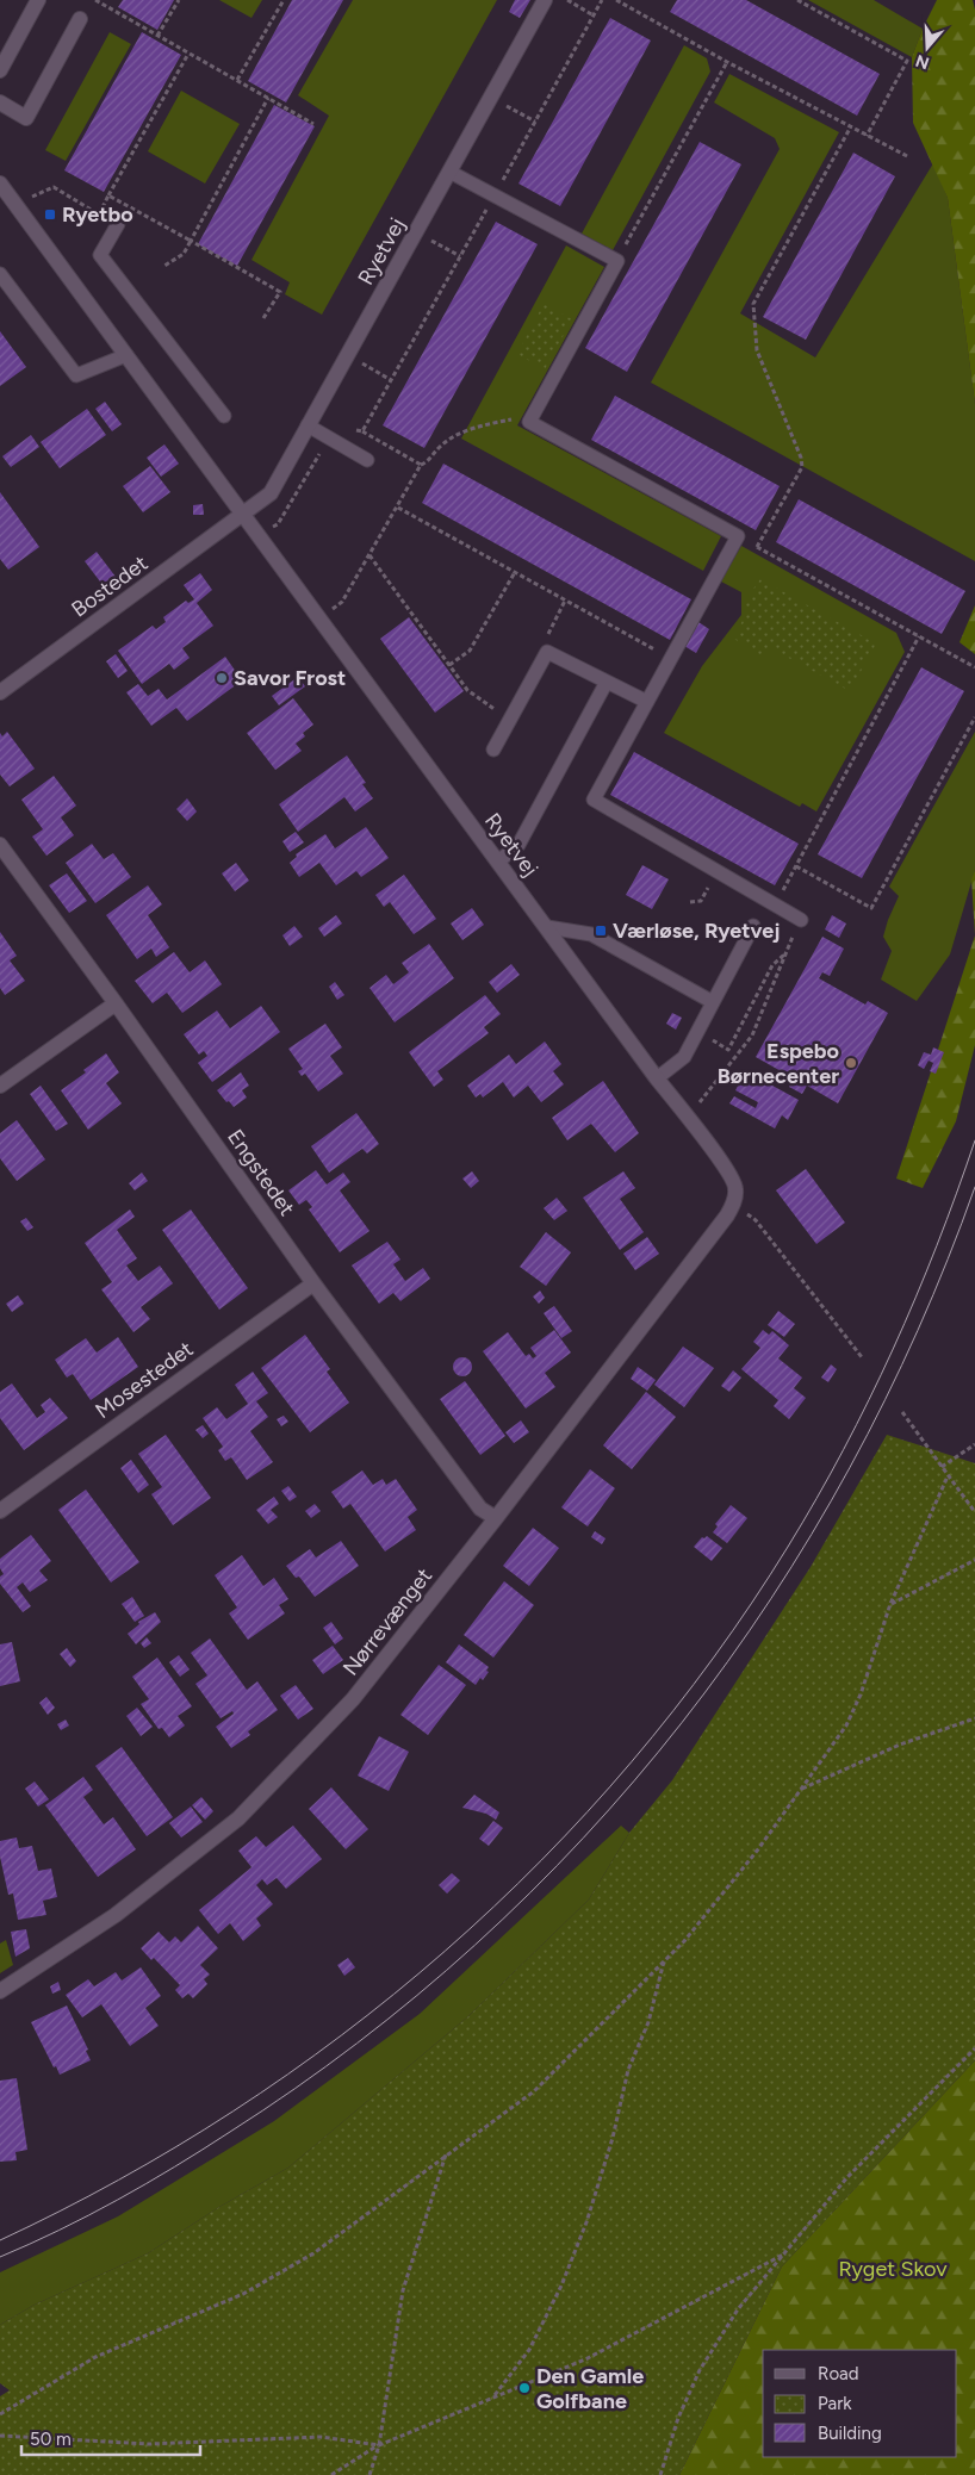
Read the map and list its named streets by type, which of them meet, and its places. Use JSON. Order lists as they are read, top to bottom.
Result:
{
  "streets": {
    "street": [
      "Ryetvej",
      "Bostedet",
      "Engstedet",
      "Mosestedet",
      "Nørrevænget"
    ]
  },
  "crossings": [
    ["Ryetvej", "Bostedet"],
    ["Ryetvej", "Nørrevænget"],
    ["Engstedet", "Mosestedet"],
    ["Engstedet", "Nørrevænget"]
  ],
  "parks": ["Ryget Skov"],
  "places": {
    "transit": ["Ryetbo", "Værløse, Ryetvej"],
    "other": ["Savor Frost", "Espebo Børnecenter", "Den Gamle Golfbane"]
  },
  "legend": ["Road", "Park", "Building"],
  "scale_bar": "50 m",
  "north": "bottom"
}
